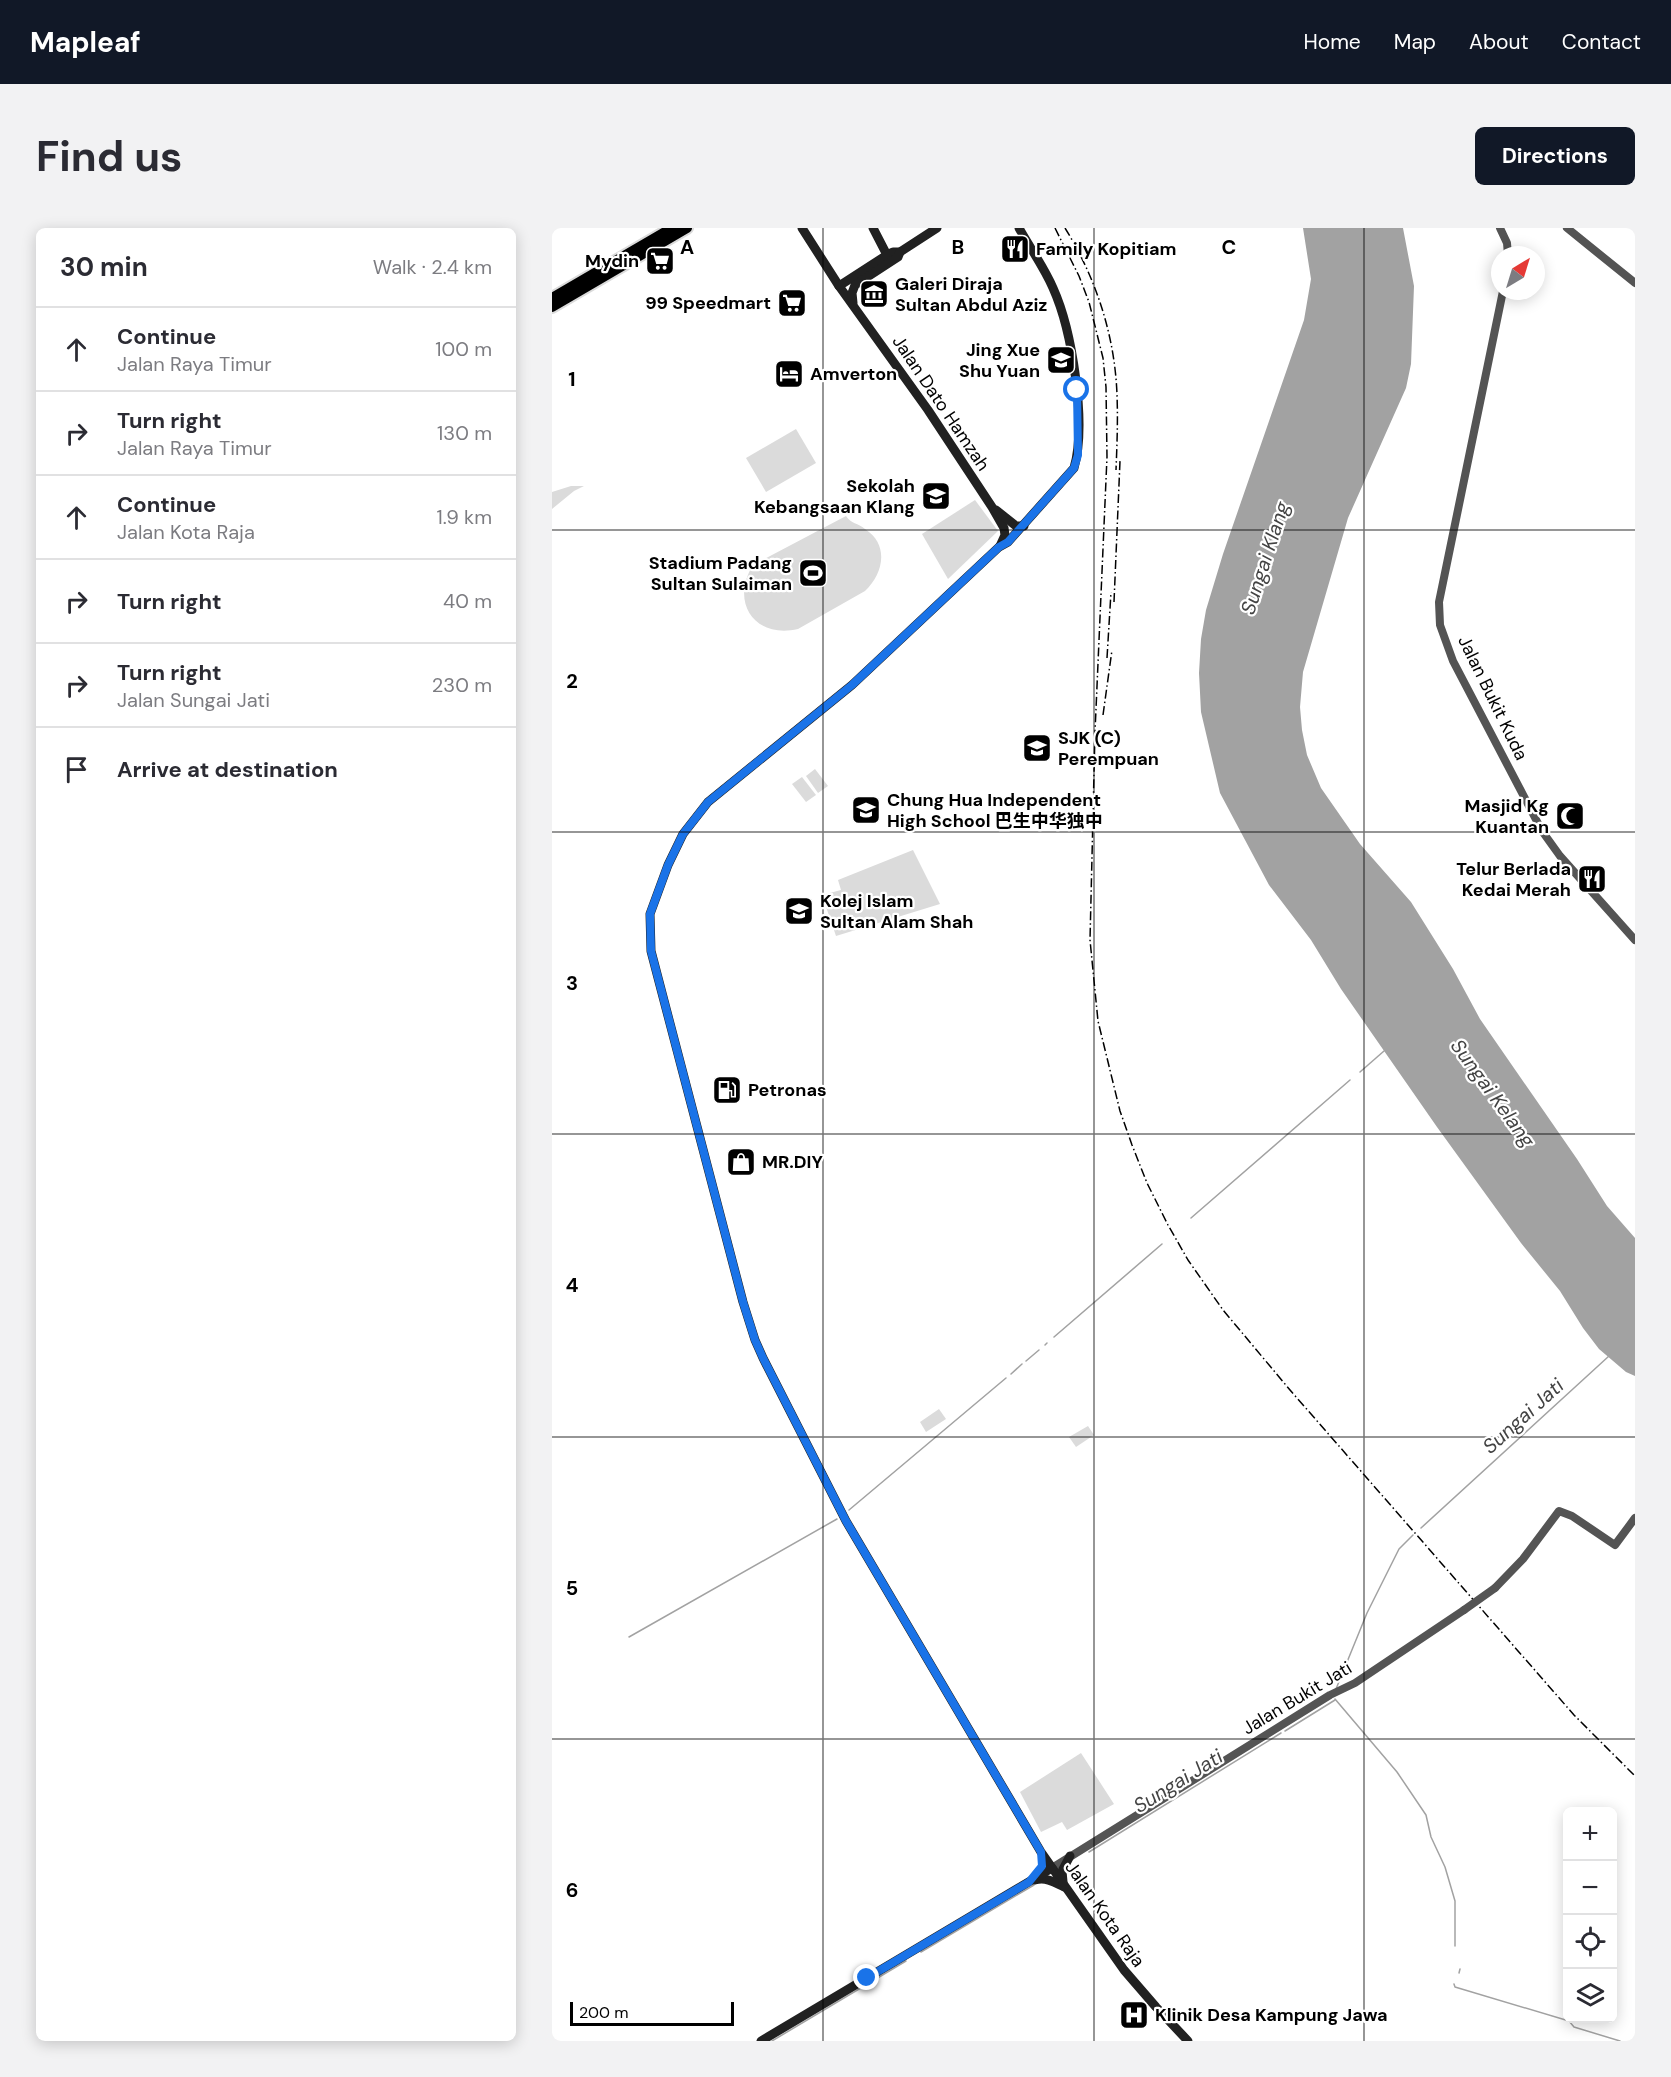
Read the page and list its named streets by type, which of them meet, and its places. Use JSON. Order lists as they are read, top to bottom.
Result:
{
  "streets": {
    "main road": ["Jalan Dato Hamzah", "Jalan Kota Raja"],
    "street": ["Jalan Bukit Kuda", "Jalan Bukit Jati"]
  },
  "crossings": [
    ["Jalan Bukit Jati", "Jalan Kota Raja"]
  ],
  "water": ["Sungai Klang", "Sungai Kelang", "Sungai Jati"],
  "places": {
    "restaurant": ["Family Kopitiam", "Telur Berlada Kedai Merah"],
    "supermarket": ["Mydin", "99 Speedmart"],
    "museum": ["Galeri Diraja Sultan Abdul Aziz"],
    "school or university": [
      "Jing Xue Shu Yuan",
      "Sekolah Kebangsaan Klang",
      "SJK (C) Perempuan",
      "Chung Hua Independent High School 巴生中华独中",
      "Kolej Islam Sultan Alam Shah"
    ],
    "hotel": ["Amverton"],
    "sports": ["Stadium Padang Sultan Sulaiman"],
    "mosque": ["Masjid Kg Kuantan"],
    "fuel station": ["Petronas"],
    "shop": ["MR.DIY"],
    "hospital": ["Klinik Desa Kampung Jawa"]
  },
  "scale_bar": "200 m",
  "north": "top right",
  "page": {
    "header": "Mapleaf",
    "nav": [
      "Home",
      "Map",
      "About",
      "Contact"
    ],
    "buttons": "Directions",
    "title": "Find us",
    "heading": ["30 min", "Walk · 2.4 km"],
    "list": [
      ["Continue", "Jalan Raya Timur", "100 m"],
      ["Turn right", "Jalan Raya Timur", "130 m"],
      ["Continue", "Jalan Kota Raja", "1.9 km"],
      ["Turn right", "40 m"],
      ["Turn right", "Jalan Sungai Jati", "230 m"],
      "Arrive at destination"
    ],
    "map_buttons": ["+", "−"],
    "scale": "200 m"
  },
  "grid": {
    "columns": ["A", "B", "C"],
    "rows": [
      "1",
      "2",
      "3",
      "4",
      "5",
      "6"
    ]
  }
}
